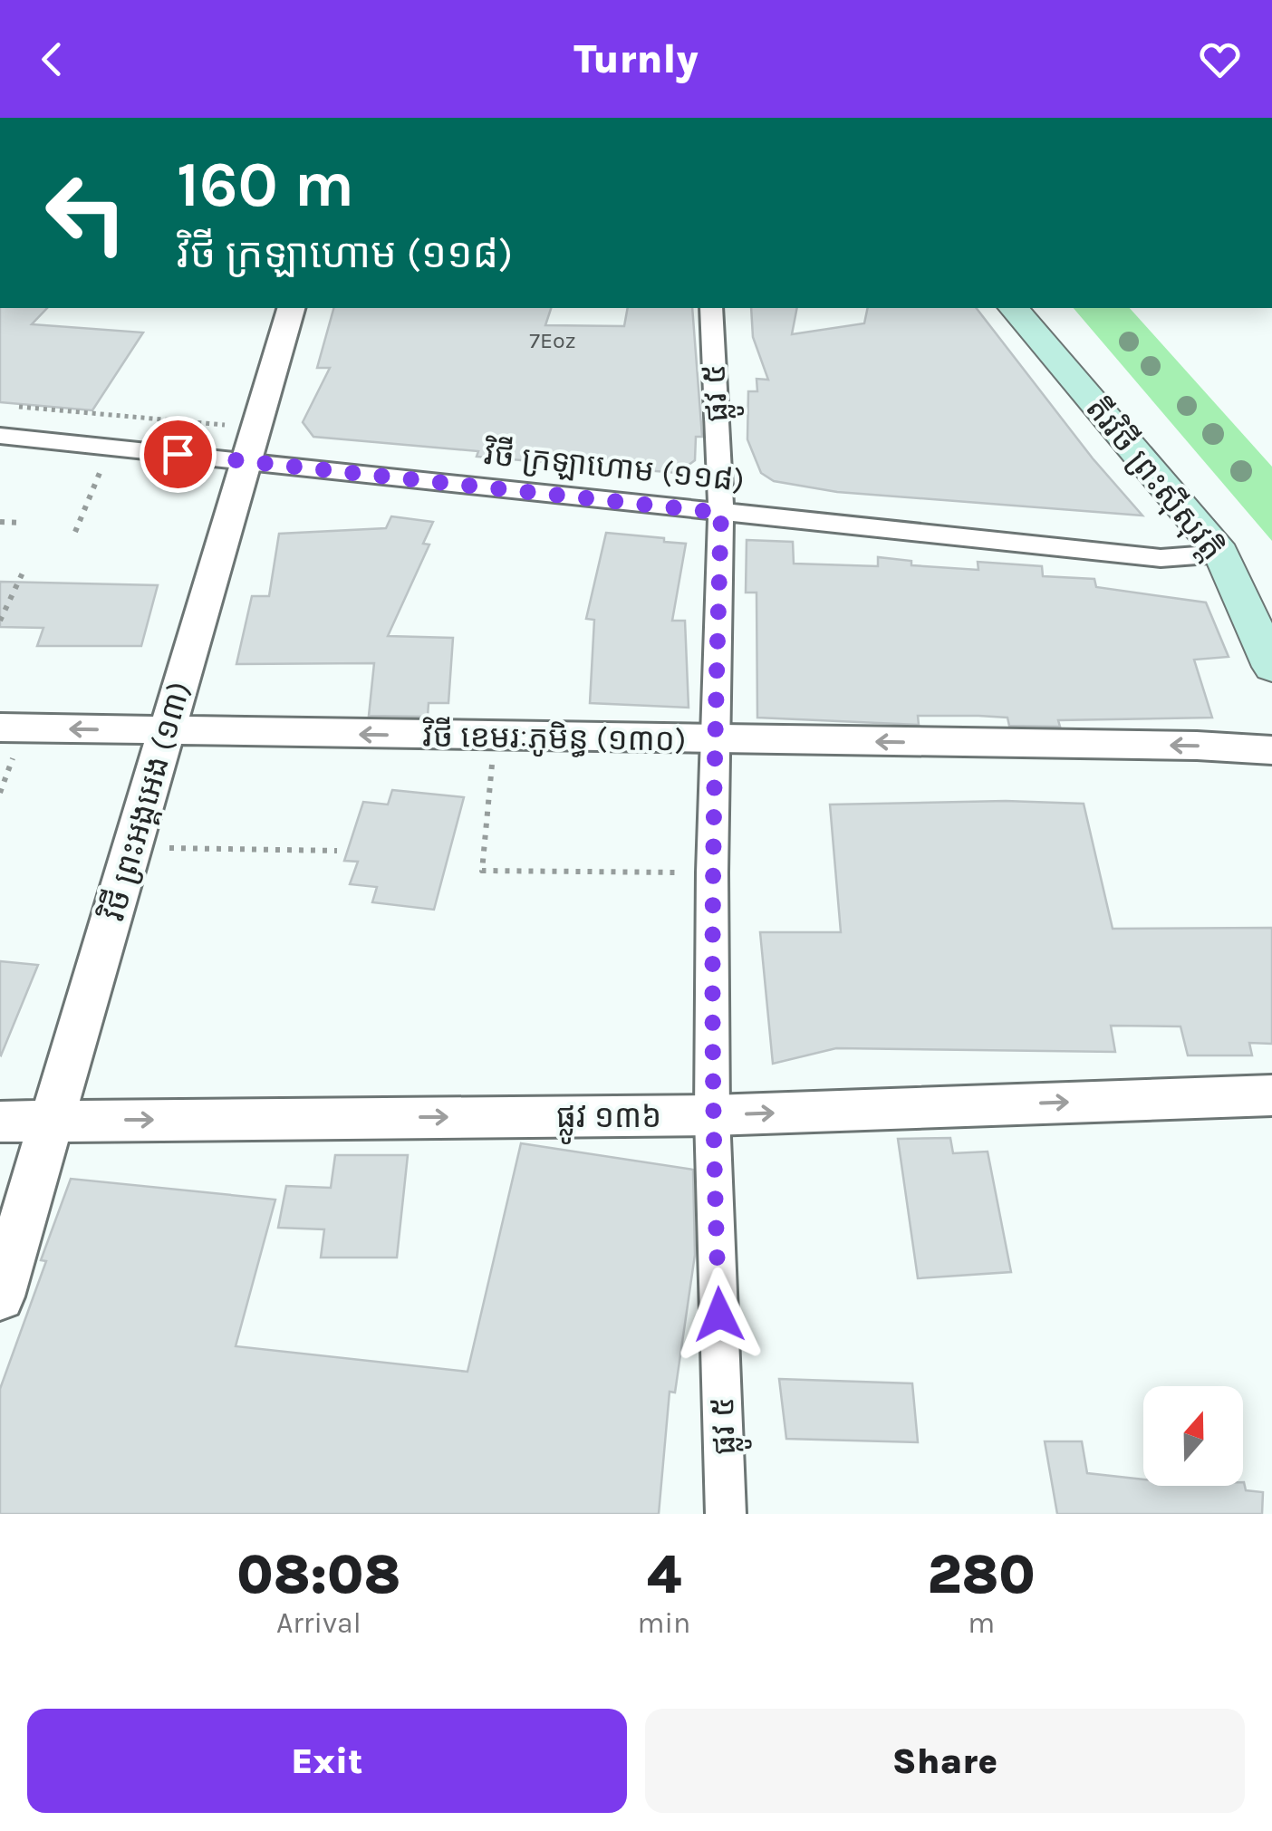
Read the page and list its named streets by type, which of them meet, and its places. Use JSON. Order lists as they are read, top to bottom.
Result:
{
  "streets": {
    "main road": ["តីរវិថី ព្រះស៊ីសុវត្តិ"],
    "street": [
      "ផ្លូវ ៥",
      "វិថី ក្រឡាហោម (១១៨)",
      "វិថី ខេមរៈភូមិន្ធ (១៣០)",
      "វិថី ព្រះអង្គអេង (១៣)",
      "ផ្លូវ ១៣៦"
    ]
  },
  "crossings": [
    ["ផ្លូវ ៥", "វិថី ក្រឡាហោម (១១៨)"],
    ["ផ្លូវ ៥", "វិថី ខេមរៈភូមិន្ធ (១៣០)"],
    ["ផ្លូវ ៥", "ផ្លូវ ១៣៦"],
    ["វិថី ក្រឡាហោម (១១៨)", "តីរវិថី ព្រះស៊ីសុវត្តិ"],
    ["វិថី ក្រឡាហោម (១១៨)", "វិថី ព្រះអង្គអេង (១៣)"],
    ["វិថី ខេមរៈភូមិន្ធ (១៣០)", "វិថី ព្រះអង្គអេង (១៣)"],
    ["វិថី ព្រះអង្គអេង (១៣)", "ផ្លូវ ១៣៦"]
  ],
  "one_way": ["វិថី ខេមរៈភូមិន្ធ (១៣០)", "ផ្លូវ ១៣៦"],
  "house_numbers": ["7Eoz"],
  "north": "top",
  "page": {
    "header": "Turnly",
    "turn": ["160 m", "វិថី ក្រឡាហោម (១១៨)"],
    "eta": [
      "08:08",
      "Arrival",
      "4",
      "min",
      "280",
      "m"
    ],
    "buttons": ["Exit", "Share"]
  }
}
